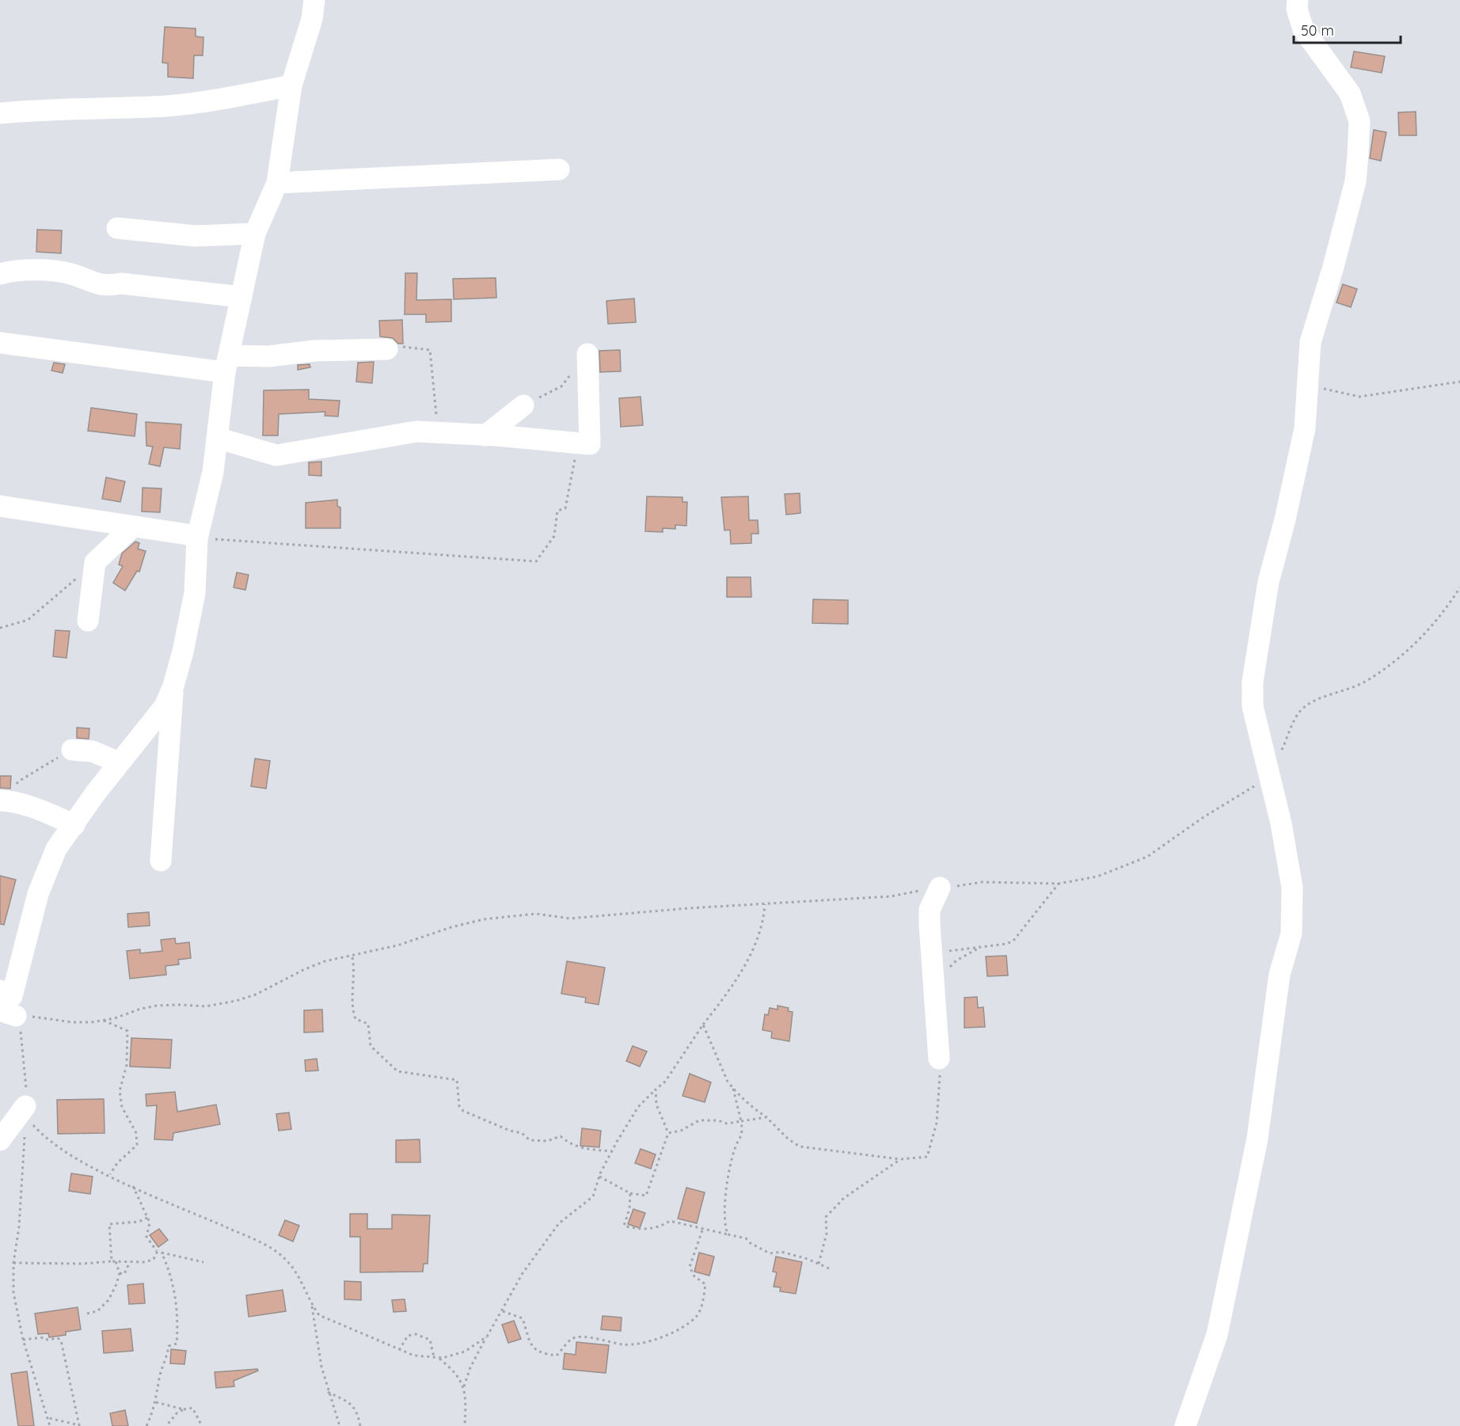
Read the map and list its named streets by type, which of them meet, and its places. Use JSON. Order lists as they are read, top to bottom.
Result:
{
  "scale_bar": "50 m"
}
